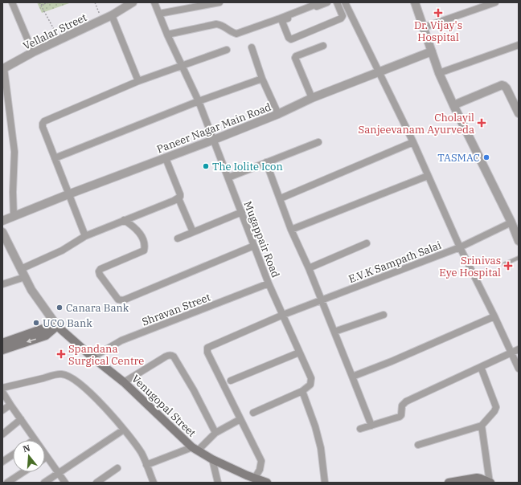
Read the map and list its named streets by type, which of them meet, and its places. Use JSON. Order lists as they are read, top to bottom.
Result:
{
  "streets": {
    "main road": ["Venugopal Street"],
    "street": [
      "Vellalar Street",
      "Paneer Nagar Main Road",
      "Mugappair Road",
      "E.V.K Sampath Salai",
      "Shravan Street"
    ]
  },
  "crossings": [
    ["Paneer Nagar Main Road", "Mugappair Road"],
    ["Mugappair Road", "E.V.K Sampath Salai"],
    ["Mugappair Road", "Shravan Street"],
    ["Shravan Street", "Venugopal Street"]
  ],
  "places": {
    "health": [
      "Dr. Vijay's Hospital",
      "Cholayil Sanjeevanam Ayurveda",
      "Srinivas Eye Hospital",
      "Spandana Surgical Centre"
    ],
    "other": [
      "TASMAC",
      "The Iolite Icon",
      "Canara Bank",
      "UCO Bank"
    ]
  },
  "north": "top"
}
